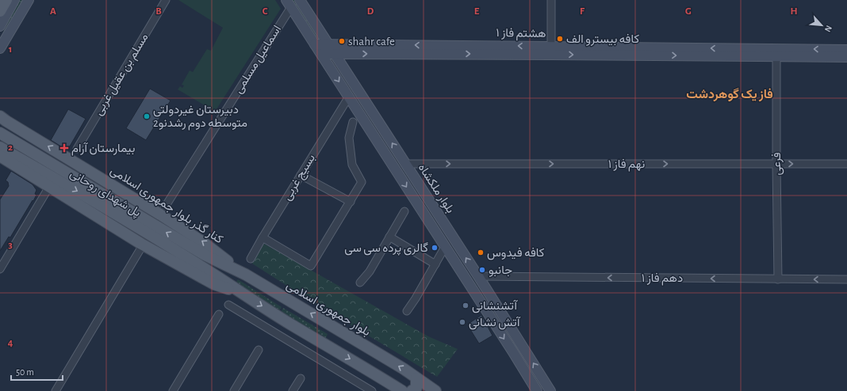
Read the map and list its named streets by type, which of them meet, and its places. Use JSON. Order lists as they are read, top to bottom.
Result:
{
  "streets": {
    "main road": [
      "هشتم فاز ۱",
      "بلوار ملکشاه",
      "پل شهدای روحانی",
      "کنار گذر بلوار جمهوری اسلامی",
      "بلوار جمهوری اسلامی"
    ],
    "street": [
      "اسماعیل مسلمی",
      "مسلم بن عقیل غربی",
      "نهم فاز ۱",
      "فرعی",
      "بسیج غربی",
      "دهم فاز ۱"
    ]
  },
  "crossings": [
    ["هشتم فاز ۱", "فرعی"],
    ["هشتم فاز ۱", "بلوار ملکشاه"],
    ["اسماعیل مسلمی", "بلوار ملکشاه"],
    ["نهم فاز ۱", "فرعی"],
    ["نهم فاز ۱", "بلوار ملکشاه"],
    ["فرعی", "دهم فاز ۱"],
    ["بسیج غربی", "بلوار ملکشاه"],
    ["بلوار ملکشاه", "دهم فاز ۱"],
    ["پل شهدای روحانی", "بلوار جمهوری اسلامی"],
    ["کنار گذر بلوار جمهوری اسلامی", "بلوار جمهوری اسلامی"]
  ],
  "one_way": ["نهم فاز ۱", "دهم فاز ۱"],
  "districts": ["فاز یک گوهردشت"],
  "places": {
    "other": [
      "کافه بیسترو الف",
      "shahr cafe",
      "دبیرستان غیردولتی متوسطه دوم رشدنو2",
      "گالری پرده سی سی",
      "كافه فيدوس",
      "جانبو",
      "آتشنشانی",
      "آتش نشانی"
    ],
    "health": ["بیمارستان آرام"]
  },
  "scale_bar": "50 m",
  "north": "bottom right",
  "grid": {
    "columns": [
      "A",
      "B",
      "C",
      "D",
      "E",
      "F",
      "G",
      "H"
    ],
    "rows": [
      "1",
      "2",
      "3",
      "4"
    ]
  }
}
